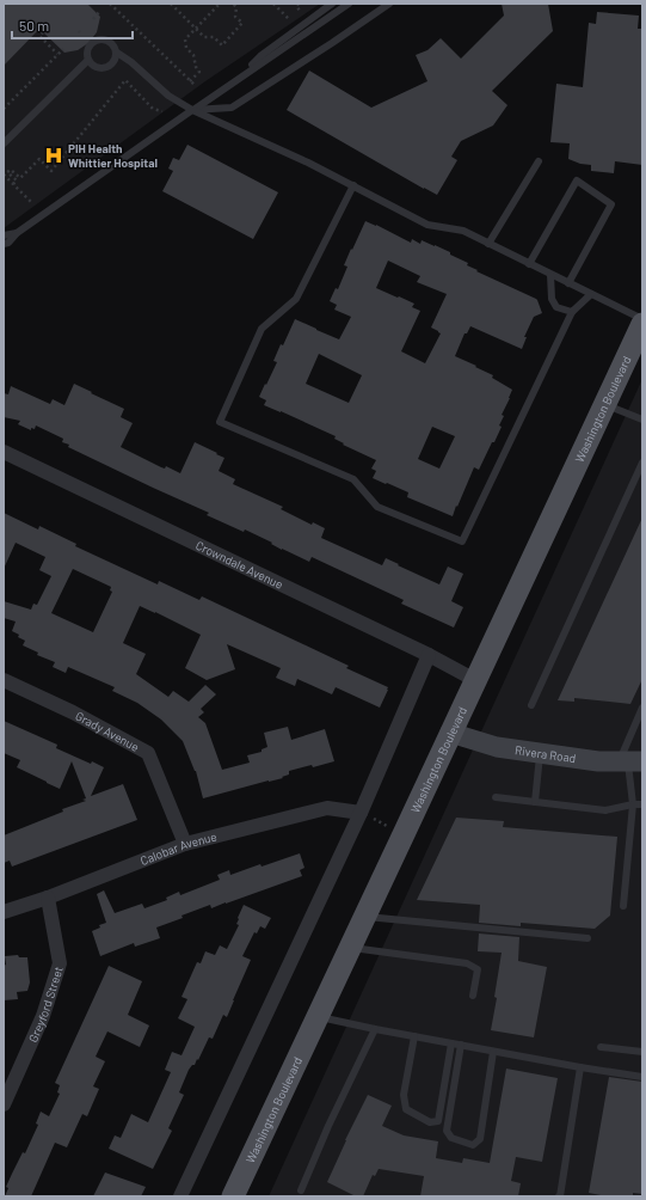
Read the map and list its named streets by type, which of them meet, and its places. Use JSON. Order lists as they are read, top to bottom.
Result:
{
  "streets": {
    "main road": ["Washington Boulevard"],
    "street": [
      "Crowndale Avenue",
      "Grady Avenue",
      "Rivera Road",
      "Calobar Avenue",
      "Greyford Street"
    ]
  },
  "crossings": [
    ["Washington Boulevard", "Crowndale Avenue"],
    ["Washington Boulevard", "Rivera Road"],
    ["Grady Avenue", "Calobar Avenue"],
    ["Calobar Avenue", "Greyford Street"]
  ],
  "places": {
    "hospital": ["PIH Health Whittier Hospital"]
  },
  "scale_bar": "50 m"
}
